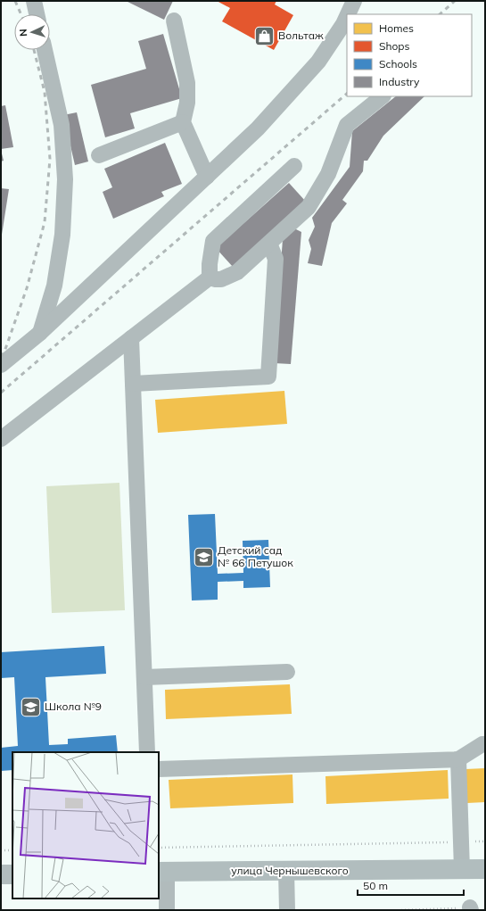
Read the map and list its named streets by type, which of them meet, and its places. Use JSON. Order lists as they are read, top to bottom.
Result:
{
  "streets": {
    "main road": ["улица Чернышевского"]
  },
  "places": {
    "shop": ["Вольтаж"],
    "school or university": ["Детский сад № 66 Петушок", "Школа №9"]
  },
  "legend": [
    "Homes",
    "Shops",
    "Schools",
    "Industry"
  ],
  "scale_bar": "50 m",
  "north": "left"
}
